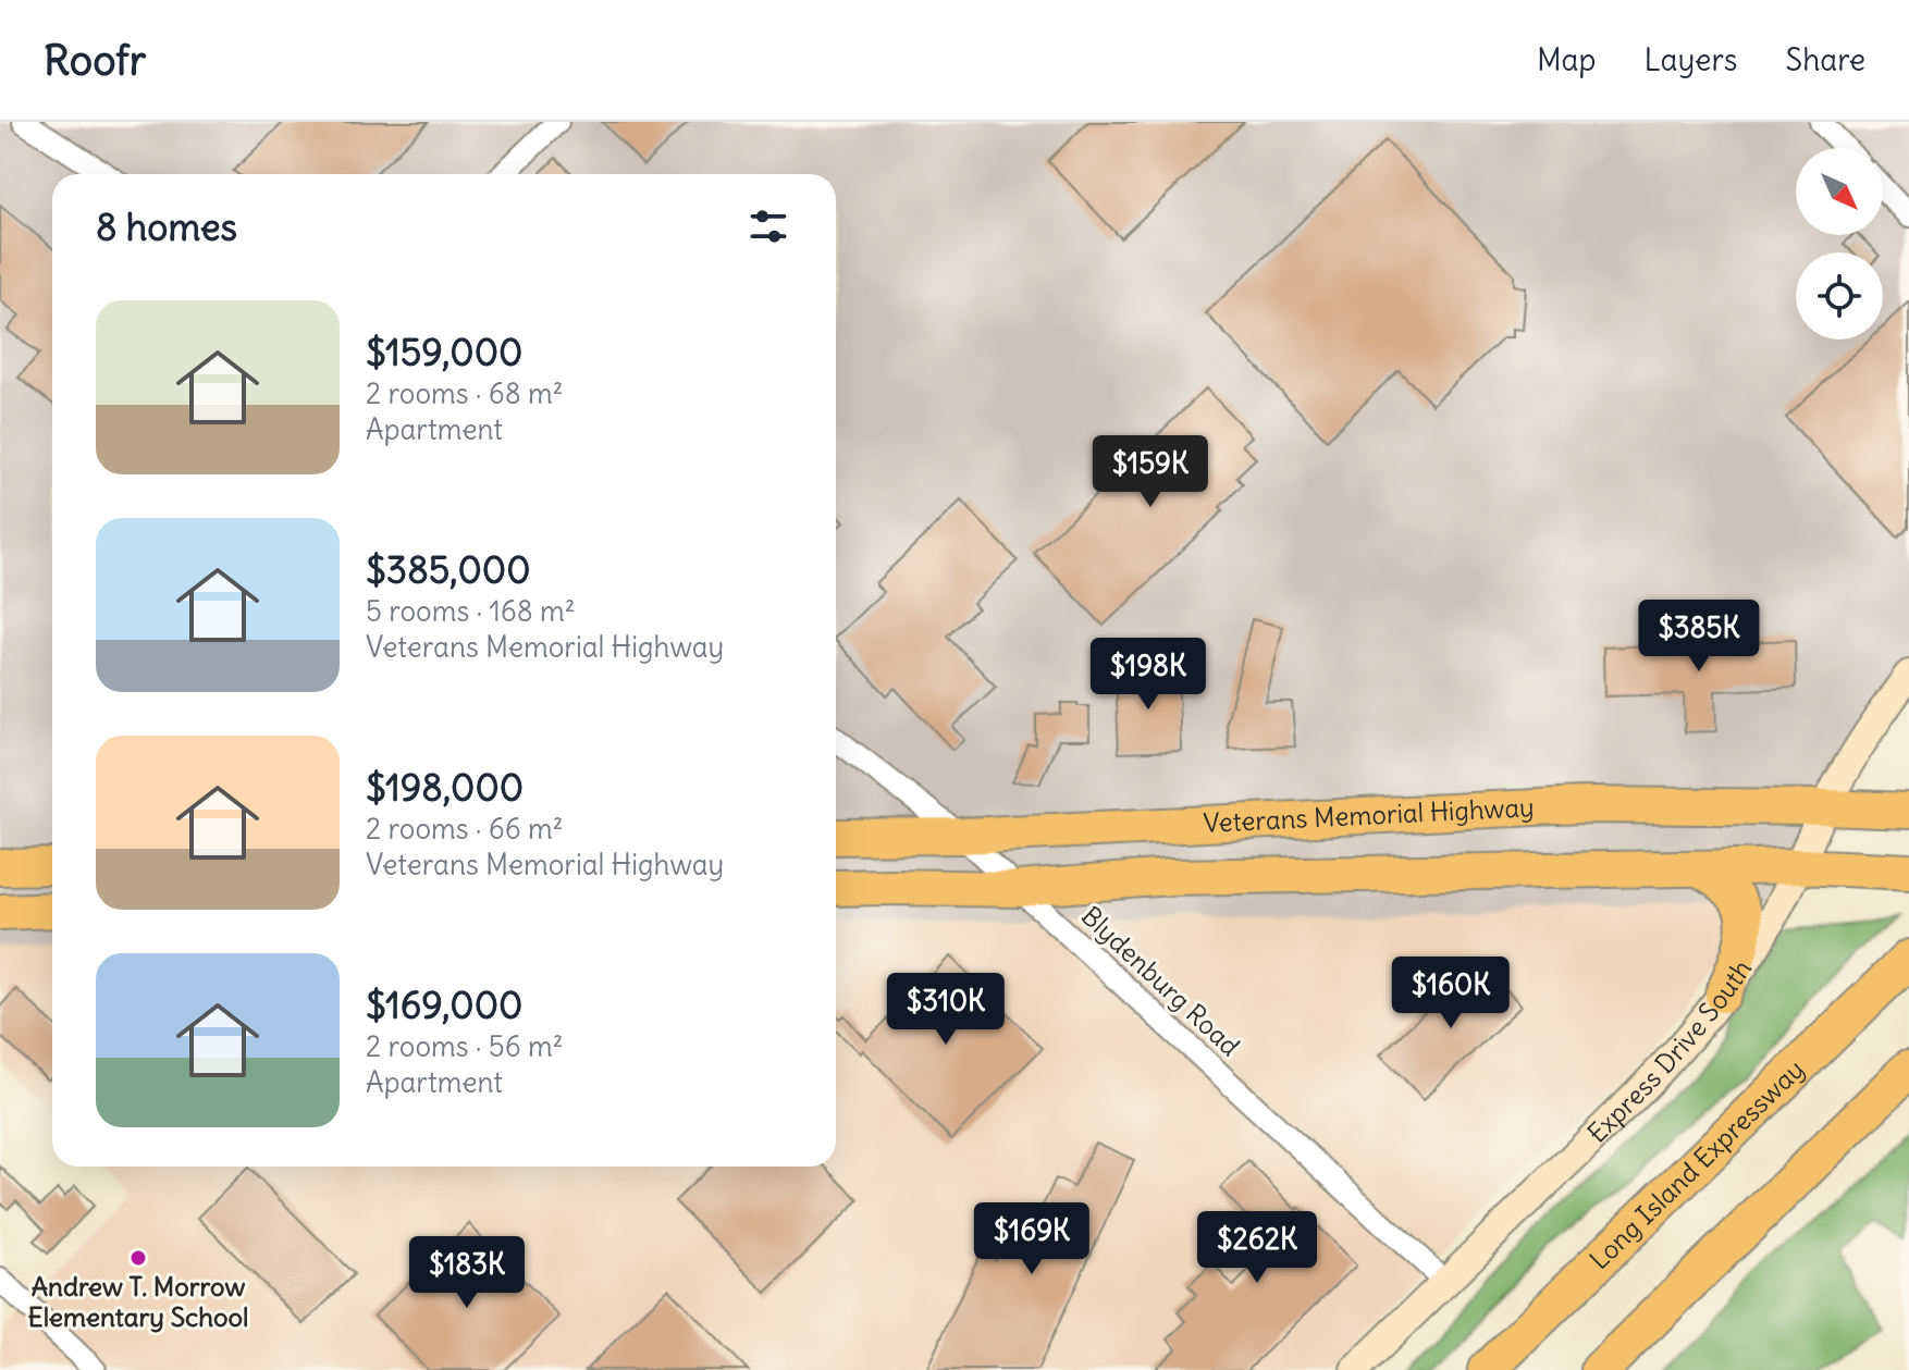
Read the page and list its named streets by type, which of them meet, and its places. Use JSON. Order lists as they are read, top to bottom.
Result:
{
  "streets": {
    "highway": ["Veterans Memorial Highway", "Long Island Expressway"],
    "main road": ["Express Drive South"],
    "street": ["Blydenburg Road"]
  },
  "crossings": [
    ["Veterans Memorial Highway", "Blydenburg Road"],
    ["Veterans Memorial Highway", "Express Drive South"],
    ["Blydenburg Road", "Express Drive South"]
  ],
  "places": ["Andrew T. Morrow Elementary School"],
  "north": "bottom right",
  "page": {
    "header": "Roofr",
    "nav": ["Map", "Layers", "Share"],
    "heading": "8 homes",
    "list": [
      {
        "name": "$159,000",
        "note": "2 rooms · 68 m² · Apartment"
      },
      {
        "name": "$385,000",
        "note": "5 rooms · 168 m² · Veterans Memorial Highway"
      },
      {
        "name": "$198,000",
        "note": "2 rooms · 66 m² · Veterans Memorial Highway"
      },
      {
        "name": "$169,000",
        "note": "2 rooms · 56 m² · Apartment"
      }
    ],
    "price": [
      "$159K",
      "$385K",
      "$198K",
      "$160K",
      "$310K",
      "$169K",
      "$262K",
      "$183K"
    ]
  }
}
